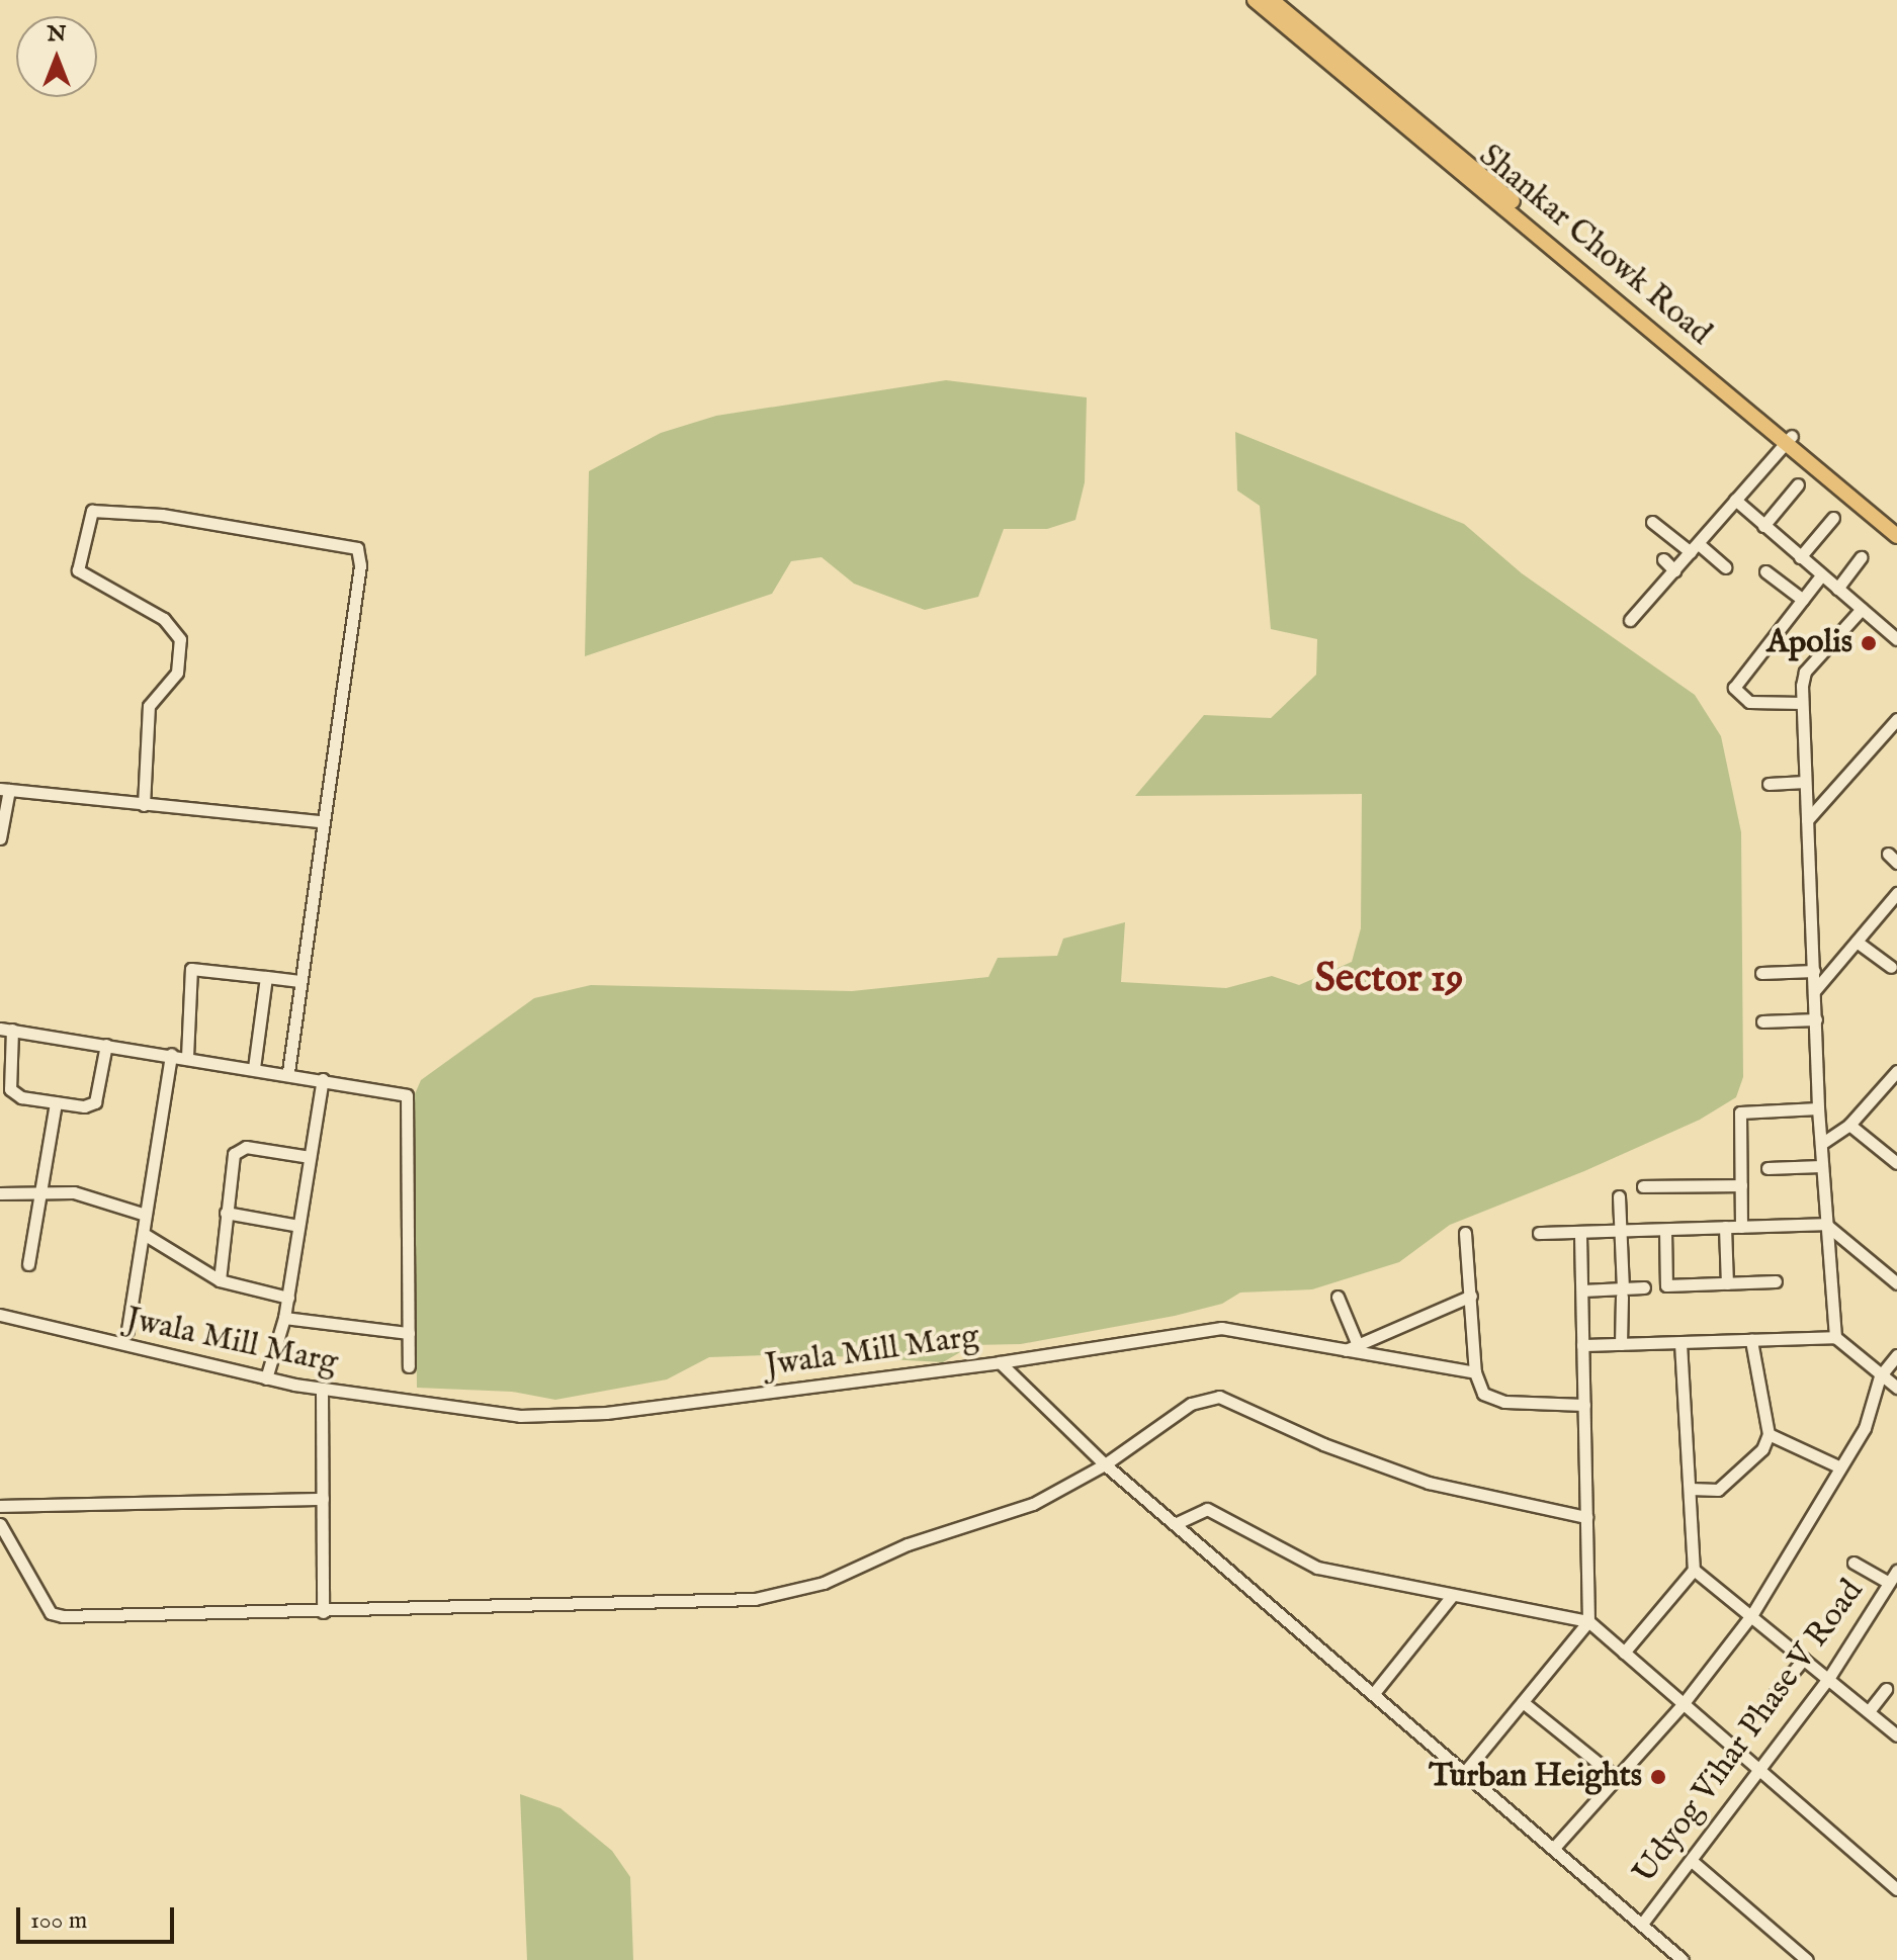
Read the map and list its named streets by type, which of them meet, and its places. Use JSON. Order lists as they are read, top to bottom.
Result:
{
  "streets": {
    "main road": ["Shankar Chowk Road"],
    "street": ["Jwala Mill Marg", "Udyog Vihar Phase V Road"]
  },
  "crossings": [
    ["Jwala Mill Marg", "Udyog Vihar Phase V Road"]
  ],
  "districts": ["Sector 19"],
  "places": ["Apolis", "Turban Heights"],
  "scale_bar": "100 m",
  "north": "top"
}
